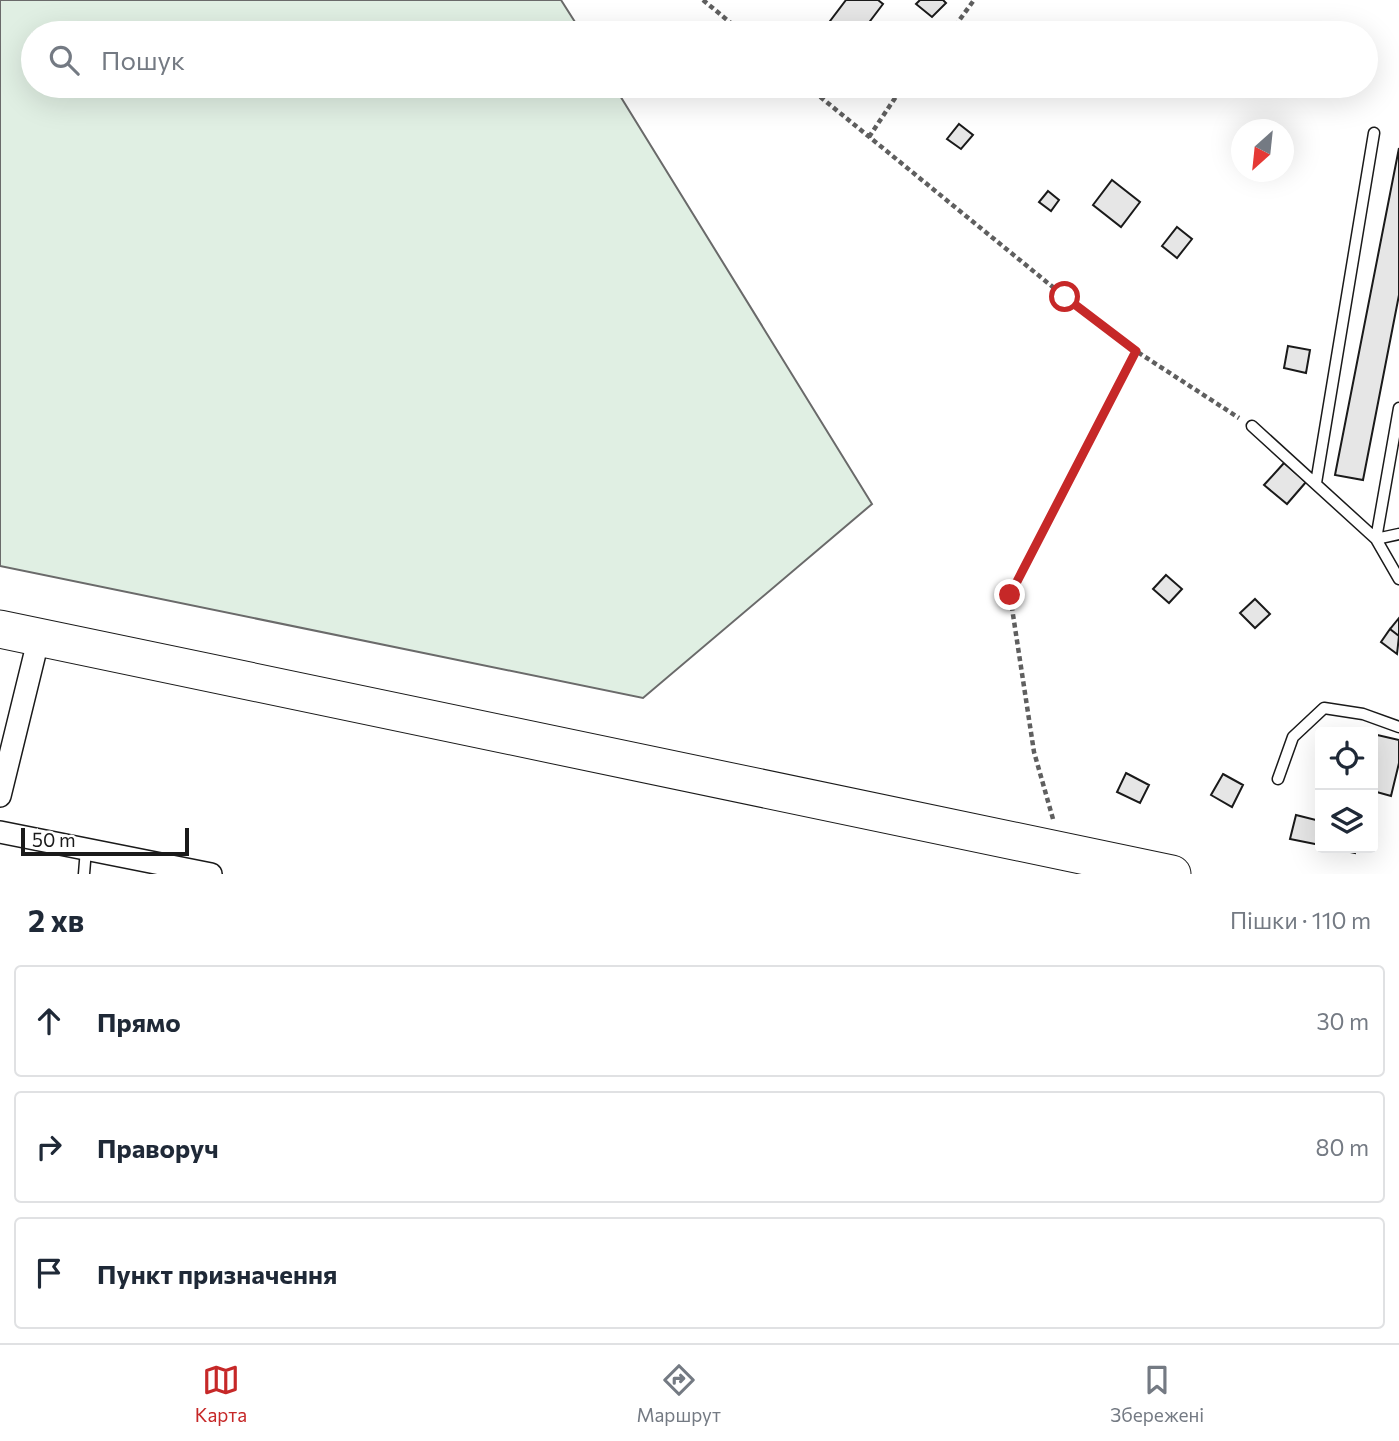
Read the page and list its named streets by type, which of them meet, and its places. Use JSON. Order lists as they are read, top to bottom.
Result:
{
  "scale_bar": "50 m",
  "north": "bottom left",
  "page": {
    "search": "Пошук",
    "scale": "50 m",
    "heading": ["2 хв", "Пішки · 110 m"],
    "list": [
      ["Прямо", "30 m"],
      ["Праворуч", "80 m"],
      "Пункт призначення"
    ],
    "nav": ["Карта", "Маршрут", "Збережені"]
  }
}
